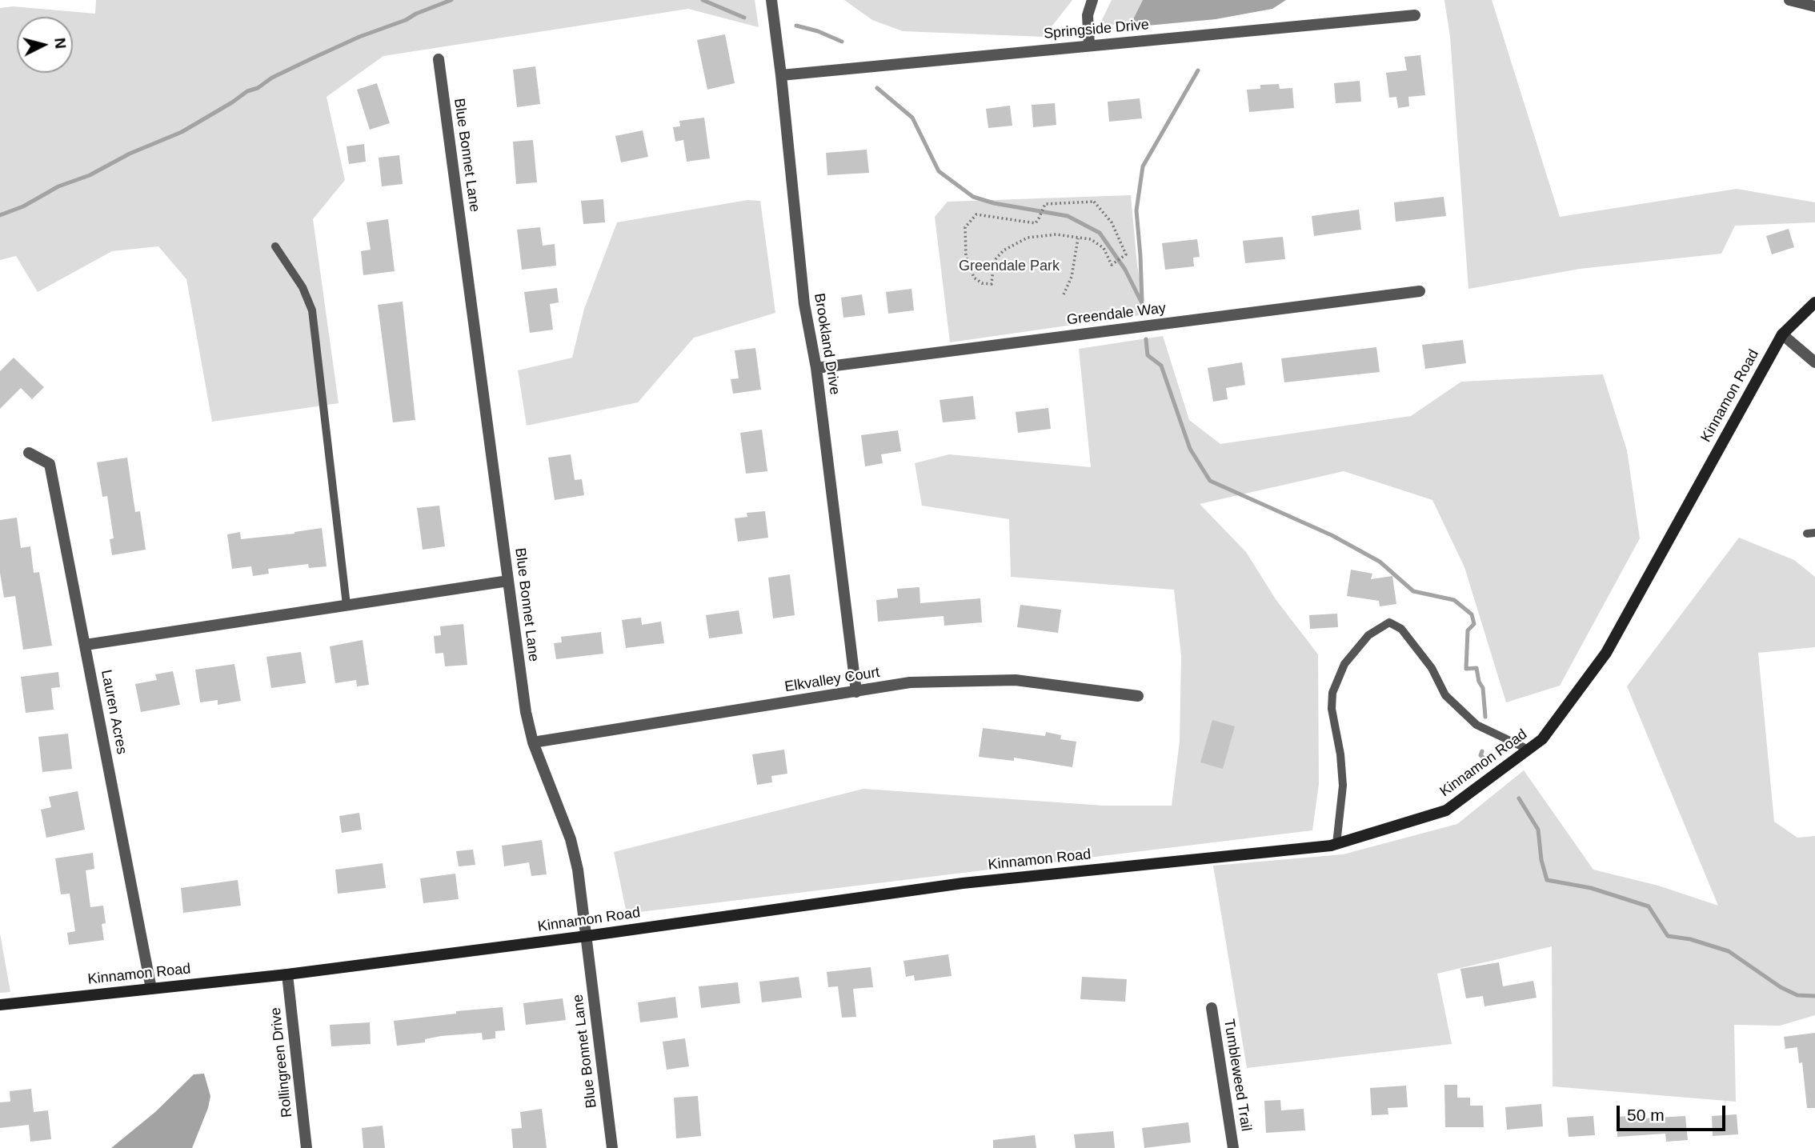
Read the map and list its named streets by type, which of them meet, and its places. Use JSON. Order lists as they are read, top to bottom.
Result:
{
  "streets": {
    "main road": ["Kinnamon Road"],
    "street": [
      "Springside Drive",
      "Blue Bonnet Lane",
      "Greendale Way",
      "Brookland Drive",
      "Elkvalley Court",
      "Lauren Acres",
      "Rollingreen Drive",
      "Tumbleweed Trail"
    ]
  },
  "crossings": [
    ["Springside Drive", "Brookland Drive"],
    ["Blue Bonnet Lane", "Kinnamon Road"],
    ["Blue Bonnet Lane", "Elkvalley Court"],
    ["Greendale Way", "Brookland Drive"],
    ["Brookland Drive", "Elkvalley Court"],
    ["Kinnamon Road", "Lauren Acres"],
    ["Kinnamon Road", "Rollingreen Drive"]
  ],
  "parks": ["Greendale Park"],
  "scale_bar": "50 m",
  "north": "right"
}
